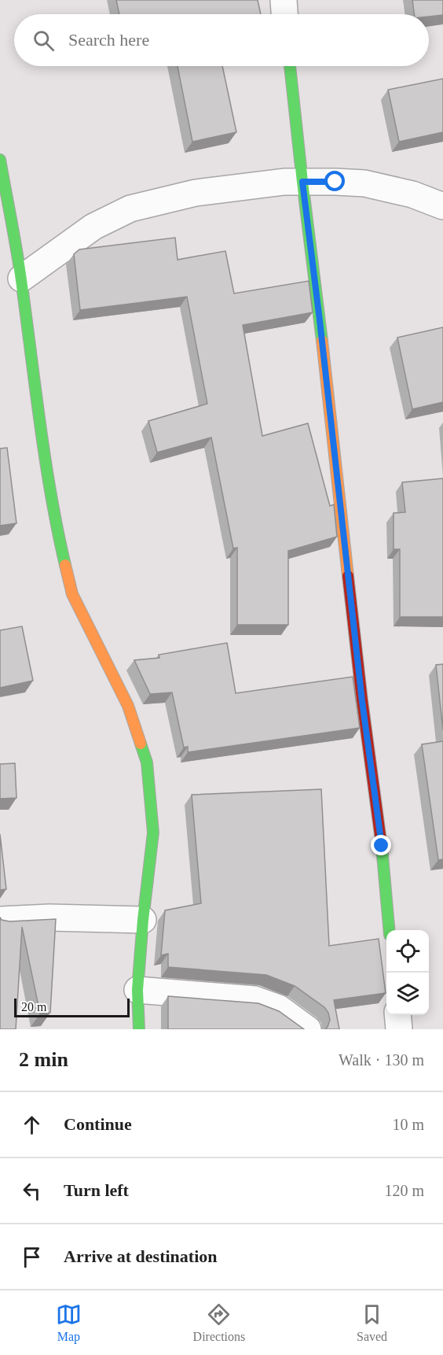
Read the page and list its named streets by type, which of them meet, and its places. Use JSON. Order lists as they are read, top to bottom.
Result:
{
  "scale_bar": "20 m",
  "page": {
    "search": "Search here",
    "scale": "20 m",
    "heading": ["2 min", "Walk · 130 m"],
    "list": [
      ["Continue", "10 m"],
      ["Turn left", "120 m"],
      "Arrive at destination"
    ],
    "nav": ["Map", "Directions", "Saved"]
  }
}
